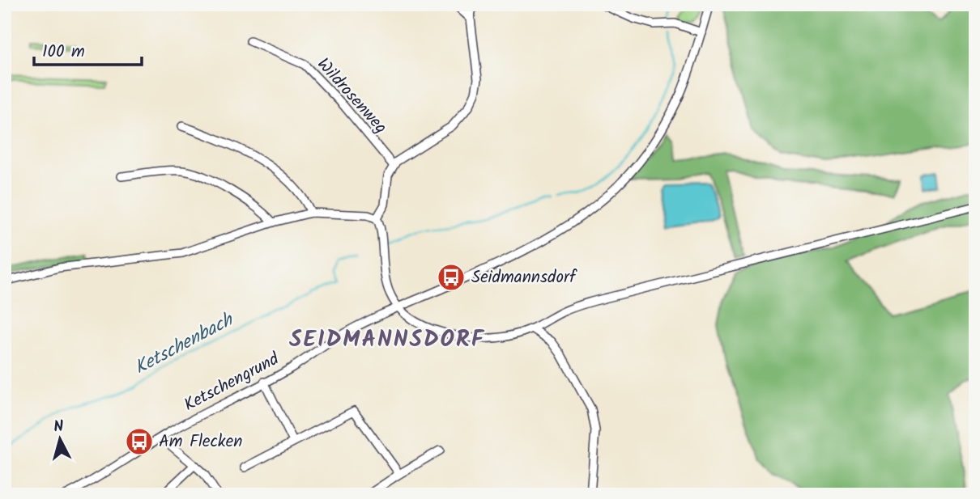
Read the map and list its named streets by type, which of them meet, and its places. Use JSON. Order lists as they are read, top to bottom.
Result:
{
  "streets": {
    "street": ["Wildrosenweg", "Ketschengrund"]
  },
  "districts": ["SEIDMANNSDORF"],
  "water": ["Ketschenbach"],
  "places": {
    "bus stop": ["Seidmannsdorf", "Am Flecken"]
  },
  "scale_bar": "100 m",
  "north": "top"
}
